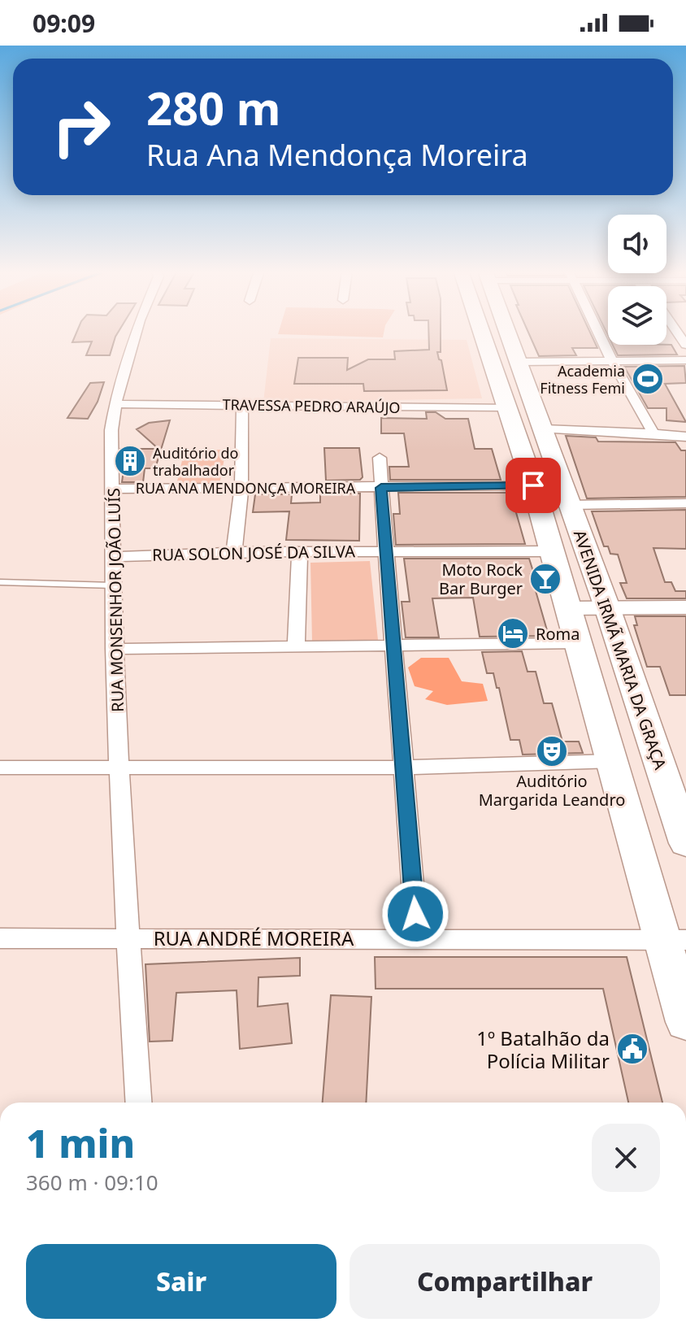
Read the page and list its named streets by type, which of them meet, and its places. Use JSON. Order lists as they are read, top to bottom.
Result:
{
  "streets": {
    "main road": ["AVENIDA IRMÃ MARIA DA GRAÇA"],
    "street": [
      "TRAVESSA PEDRO ARAÚJO",
      "RUA ANA MENDONÇA MOREIRA",
      "RUA SOLON JOSÉ DA SILVA",
      "RUA MONSENHOR JOÃO LUÍS",
      "RUA ANDRÉ MOREIRA"
    ]
  },
  "crossings": [
    ["TRAVESSA PEDRO ARAÚJO", "RUA MONSENHOR JOÃO LUÍS"],
    ["TRAVESSA PEDRO ARAÚJO", "AVENIDA IRMÃ MARIA DA GRAÇA"],
    ["RUA ANA MENDONÇA MOREIRA", "RUA MONSENHOR JOÃO LUÍS"],
    ["RUA ANA MENDONÇA MOREIRA", "AVENIDA IRMÃ MARIA DA GRAÇA"],
    ["RUA SOLON JOSÉ DA SILVA", "RUA MONSENHOR JOÃO LUÍS"],
    ["RUA SOLON JOSÉ DA SILVA", "AVENIDA IRMÃ MARIA DA GRAÇA"],
    ["RUA MONSENHOR JOÃO LUÍS", "RUA ANDRÉ MOREIRA"],
    ["AVENIDA IRMÃ MARIA DA GRAÇA", "RUA ANDRÉ MOREIRA"]
  ],
  "places": {
    "sports": ["Academia Fitness Femi"],
    "building": ["Auditório do trabalhador"],
    "bar": ["Moto Rock Bar Burger"],
    "hotel": ["Roma"],
    "theatre": ["Auditório Margarida Leandro"],
    "public building": ["1º Batalhão da Polícia Militar"]
  },
  "page": {
    "status": "09:09",
    "turn": ["280 m", "Rua Ana Mendonça Moreira"],
    "heading": ["1 min", "360 m · 09:10"],
    "buttons": ["Sair", "Compartilhar"]
  }
}
